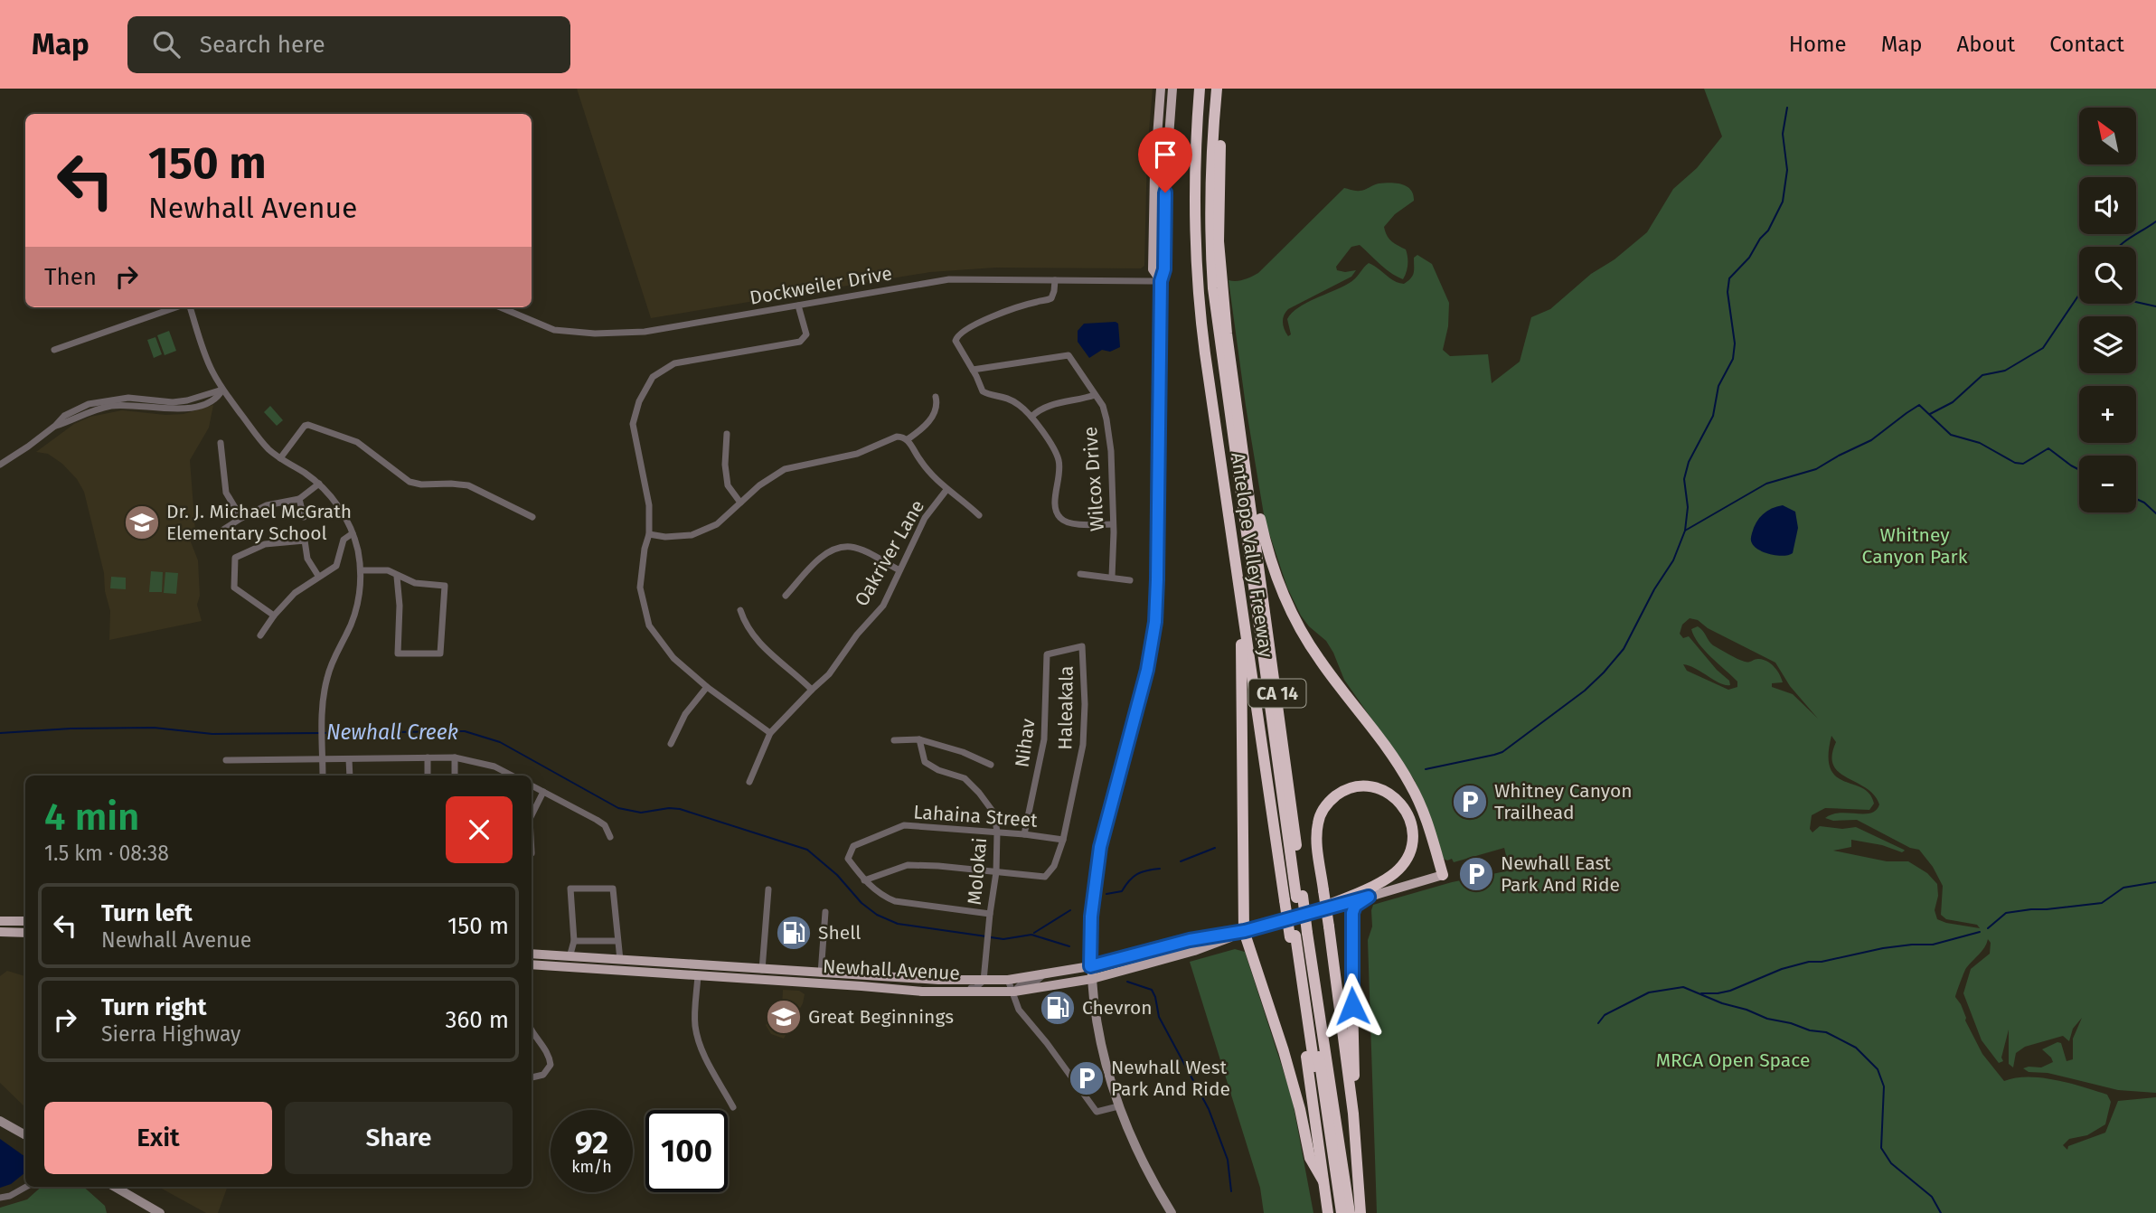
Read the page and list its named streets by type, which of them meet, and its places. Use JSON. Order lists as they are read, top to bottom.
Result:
{
  "streets": {
    "highway": ["Antelope Valley Freeway", "CA 14"],
    "main road": ["Newhall Avenue"],
    "street": [
      "Dockweiler Drive",
      "Wilcox Drive",
      "Oakriver Lane",
      "Haleakala",
      "Nihav",
      "Lahaina Street",
      "Molokai"
    ]
  },
  "crossings": [
    ["Haleakala", "Nihav"],
    ["Haleakala", "Lahaina Street"],
    ["Haleakala", "Molokai"],
    ["Nihav", "Lahaina Street"],
    ["Lahaina Street", "Molokai"],
    ["Molokai", "Newhall Avenue"]
  ],
  "water": ["Newhall Creek"],
  "parks": ["Whitney Canyon Park", "MRCA Open Space"],
  "places": {
    "school or university": ["Dr. J. Michael McGrath Elementary School", "Great Beginnings"],
    "parking": ["Whitney Canyon Trailhead", "Newhall East Park And Ride", "Newhall West Park And Ride"],
    "fuel station": ["Shell", "Chevron"]
  },
  "north": "top left",
  "page": {
    "header": "Map",
    "search": "Search here",
    "nav": [
      "Home",
      "Map",
      "About",
      "Contact"
    ],
    "map_buttons": ["+", "−"],
    "turn": ["150 m", "Newhall Avenue"],
    "then": "Then",
    "heading": ["4 min", "1.5 km · 08:38"],
    "list": [
      {
        "name": "Turn left",
        "note": "Newhall Avenue",
        "value": "150 m"
      },
      {
        "name": "Turn right",
        "note": "Sierra Highway",
        "value": "360 m"
      }
    ],
    "buttons": ["Exit", "Share"],
    "speed": "92 km/h",
    "limit": "100"
  }
}
